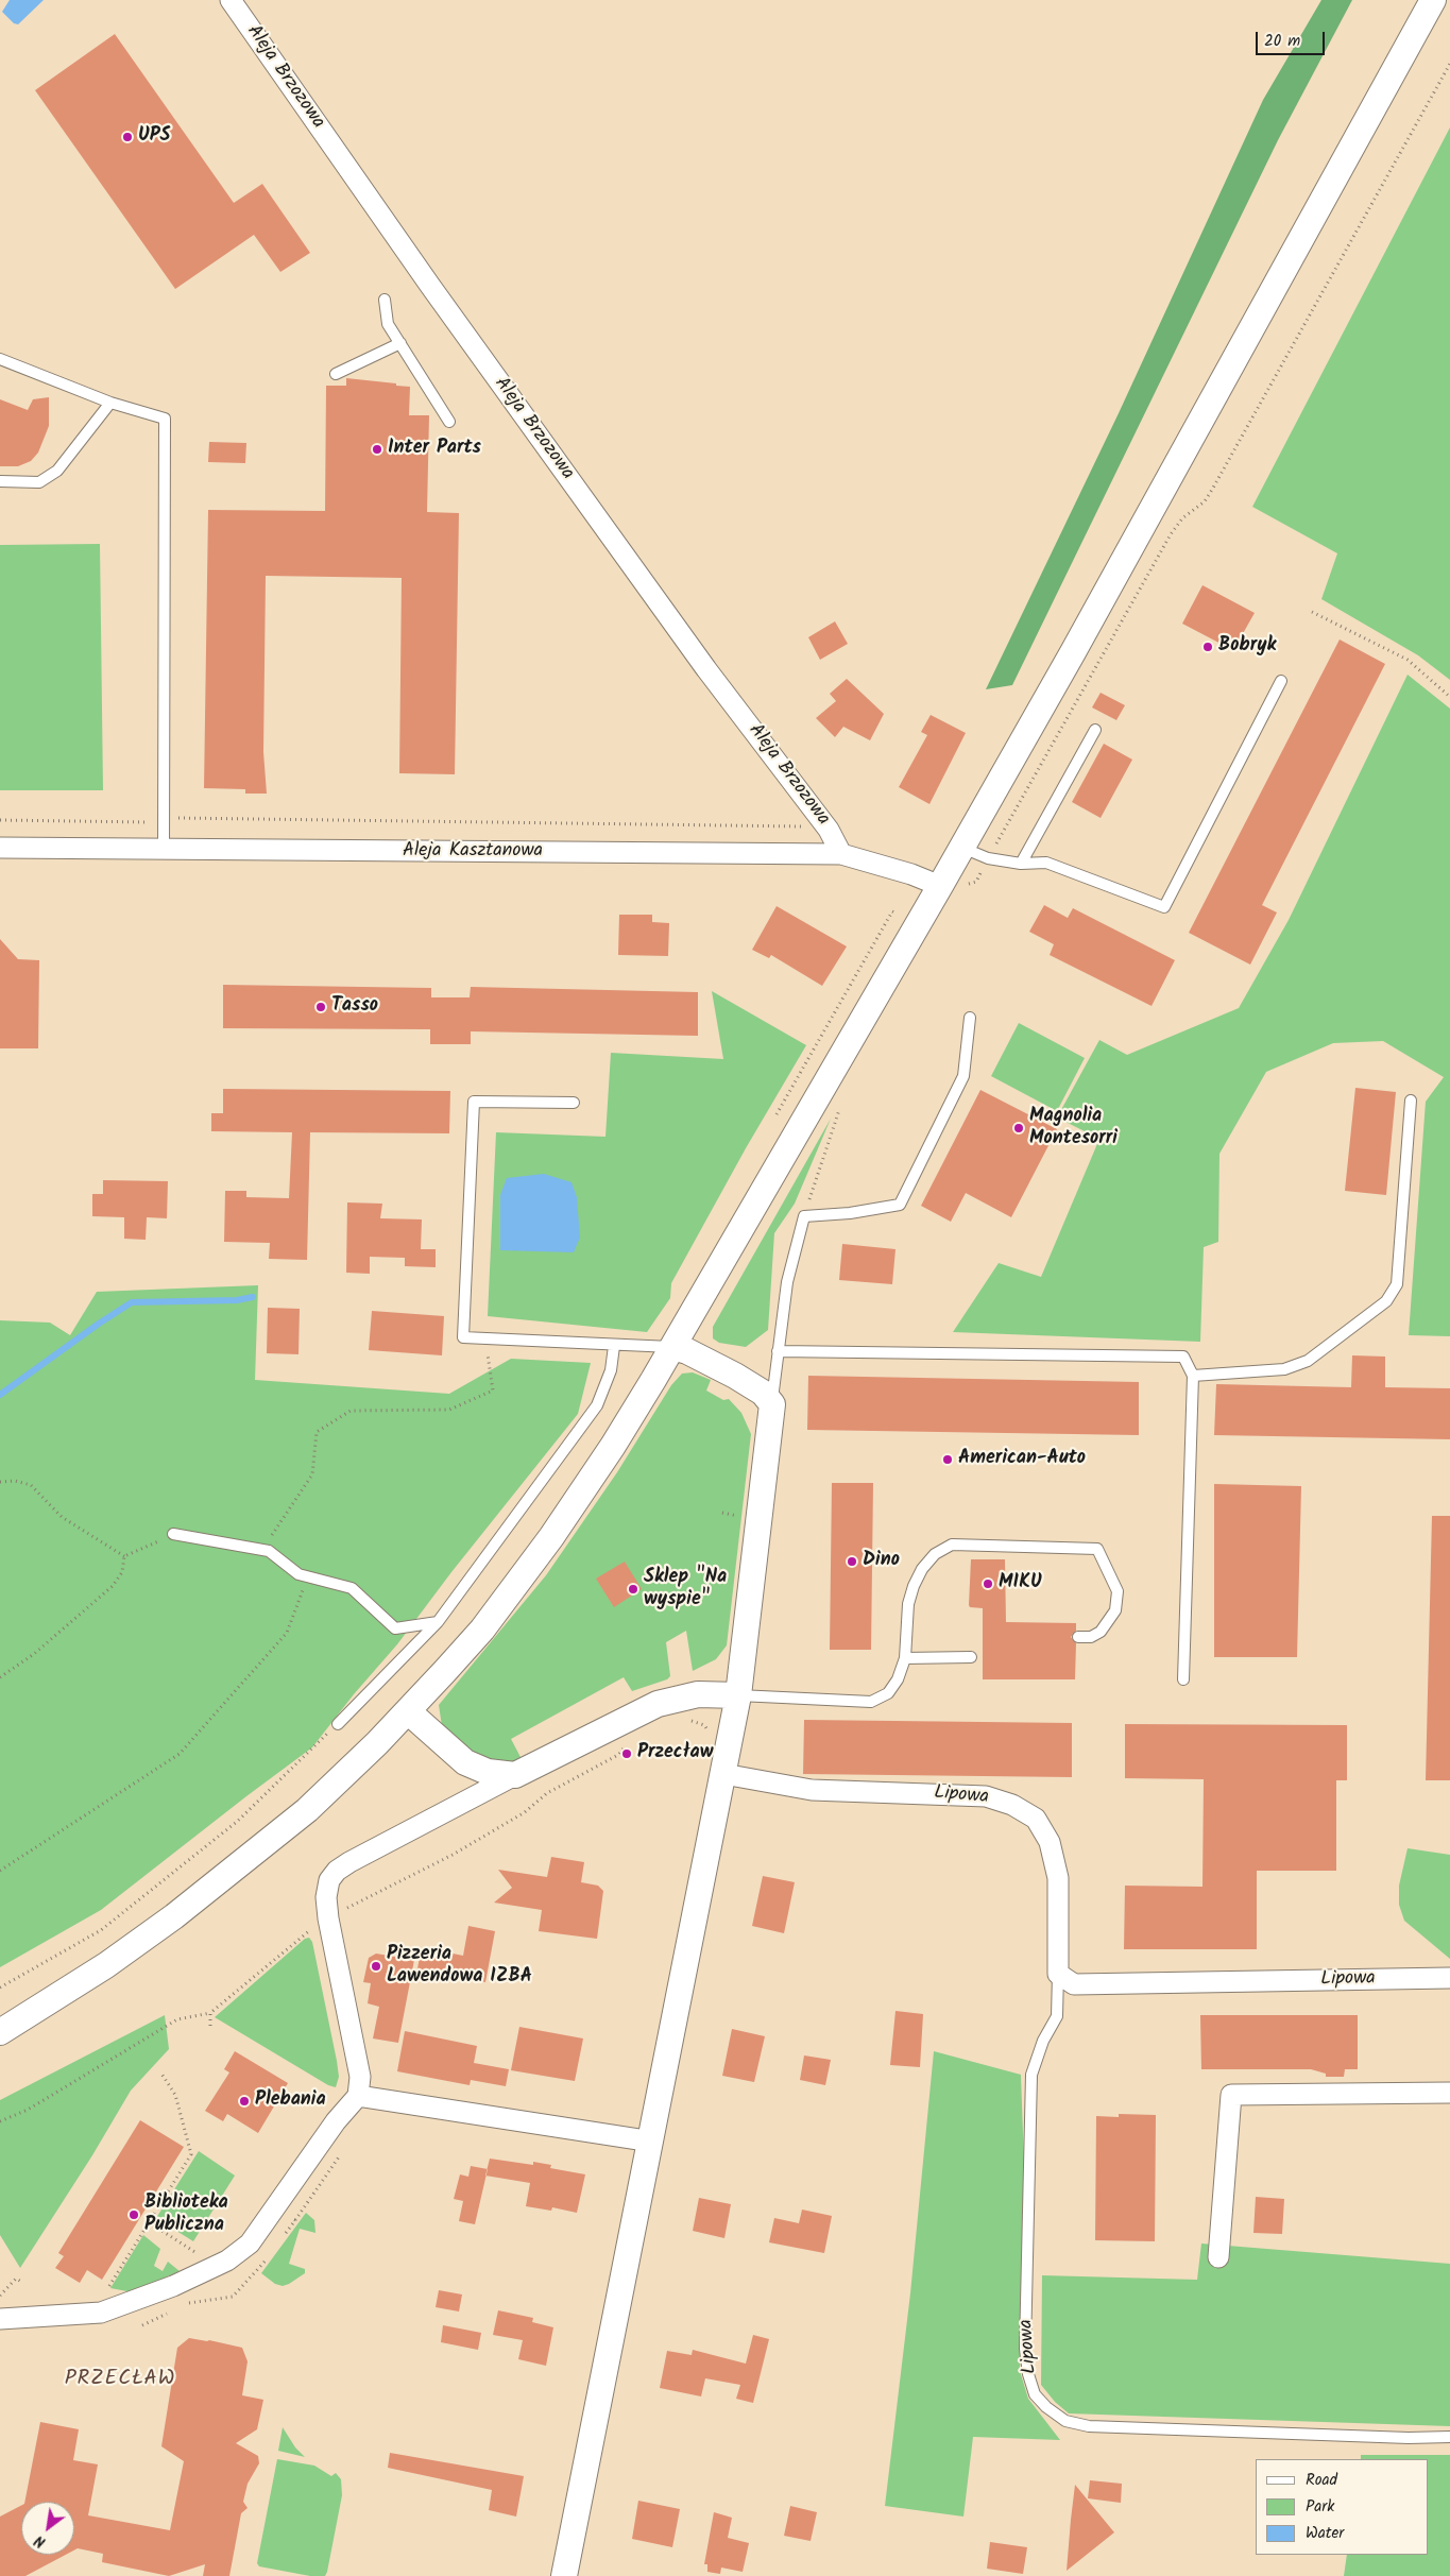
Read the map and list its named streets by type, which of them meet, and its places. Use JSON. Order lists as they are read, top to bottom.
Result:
{
  "streets": {
    "street": ["Aleja Brzozowa", "Aleja Kasztanowa", "Lipowa"]
  },
  "crossings": [
    ["Aleja Brzozowa", "Aleja Kasztanowa"]
  ],
  "districts": ["PRZECŁAW"],
  "places": [
    "UPS",
    "Inter Parts",
    "Bobryk",
    "Tasso",
    "Magnolia Montesorri",
    "American-Auto",
    "Dino",
    "MIKU",
    "Sklep \"Na wyspie\"",
    "Przecław",
    "Pizzeria Lawendowa IZBA",
    "Plebania",
    "Biblioteka Publiczna"
  ],
  "legend": ["Road", "Park", "Water"],
  "scale_bar": "20 m",
  "north": "bottom left"
}
